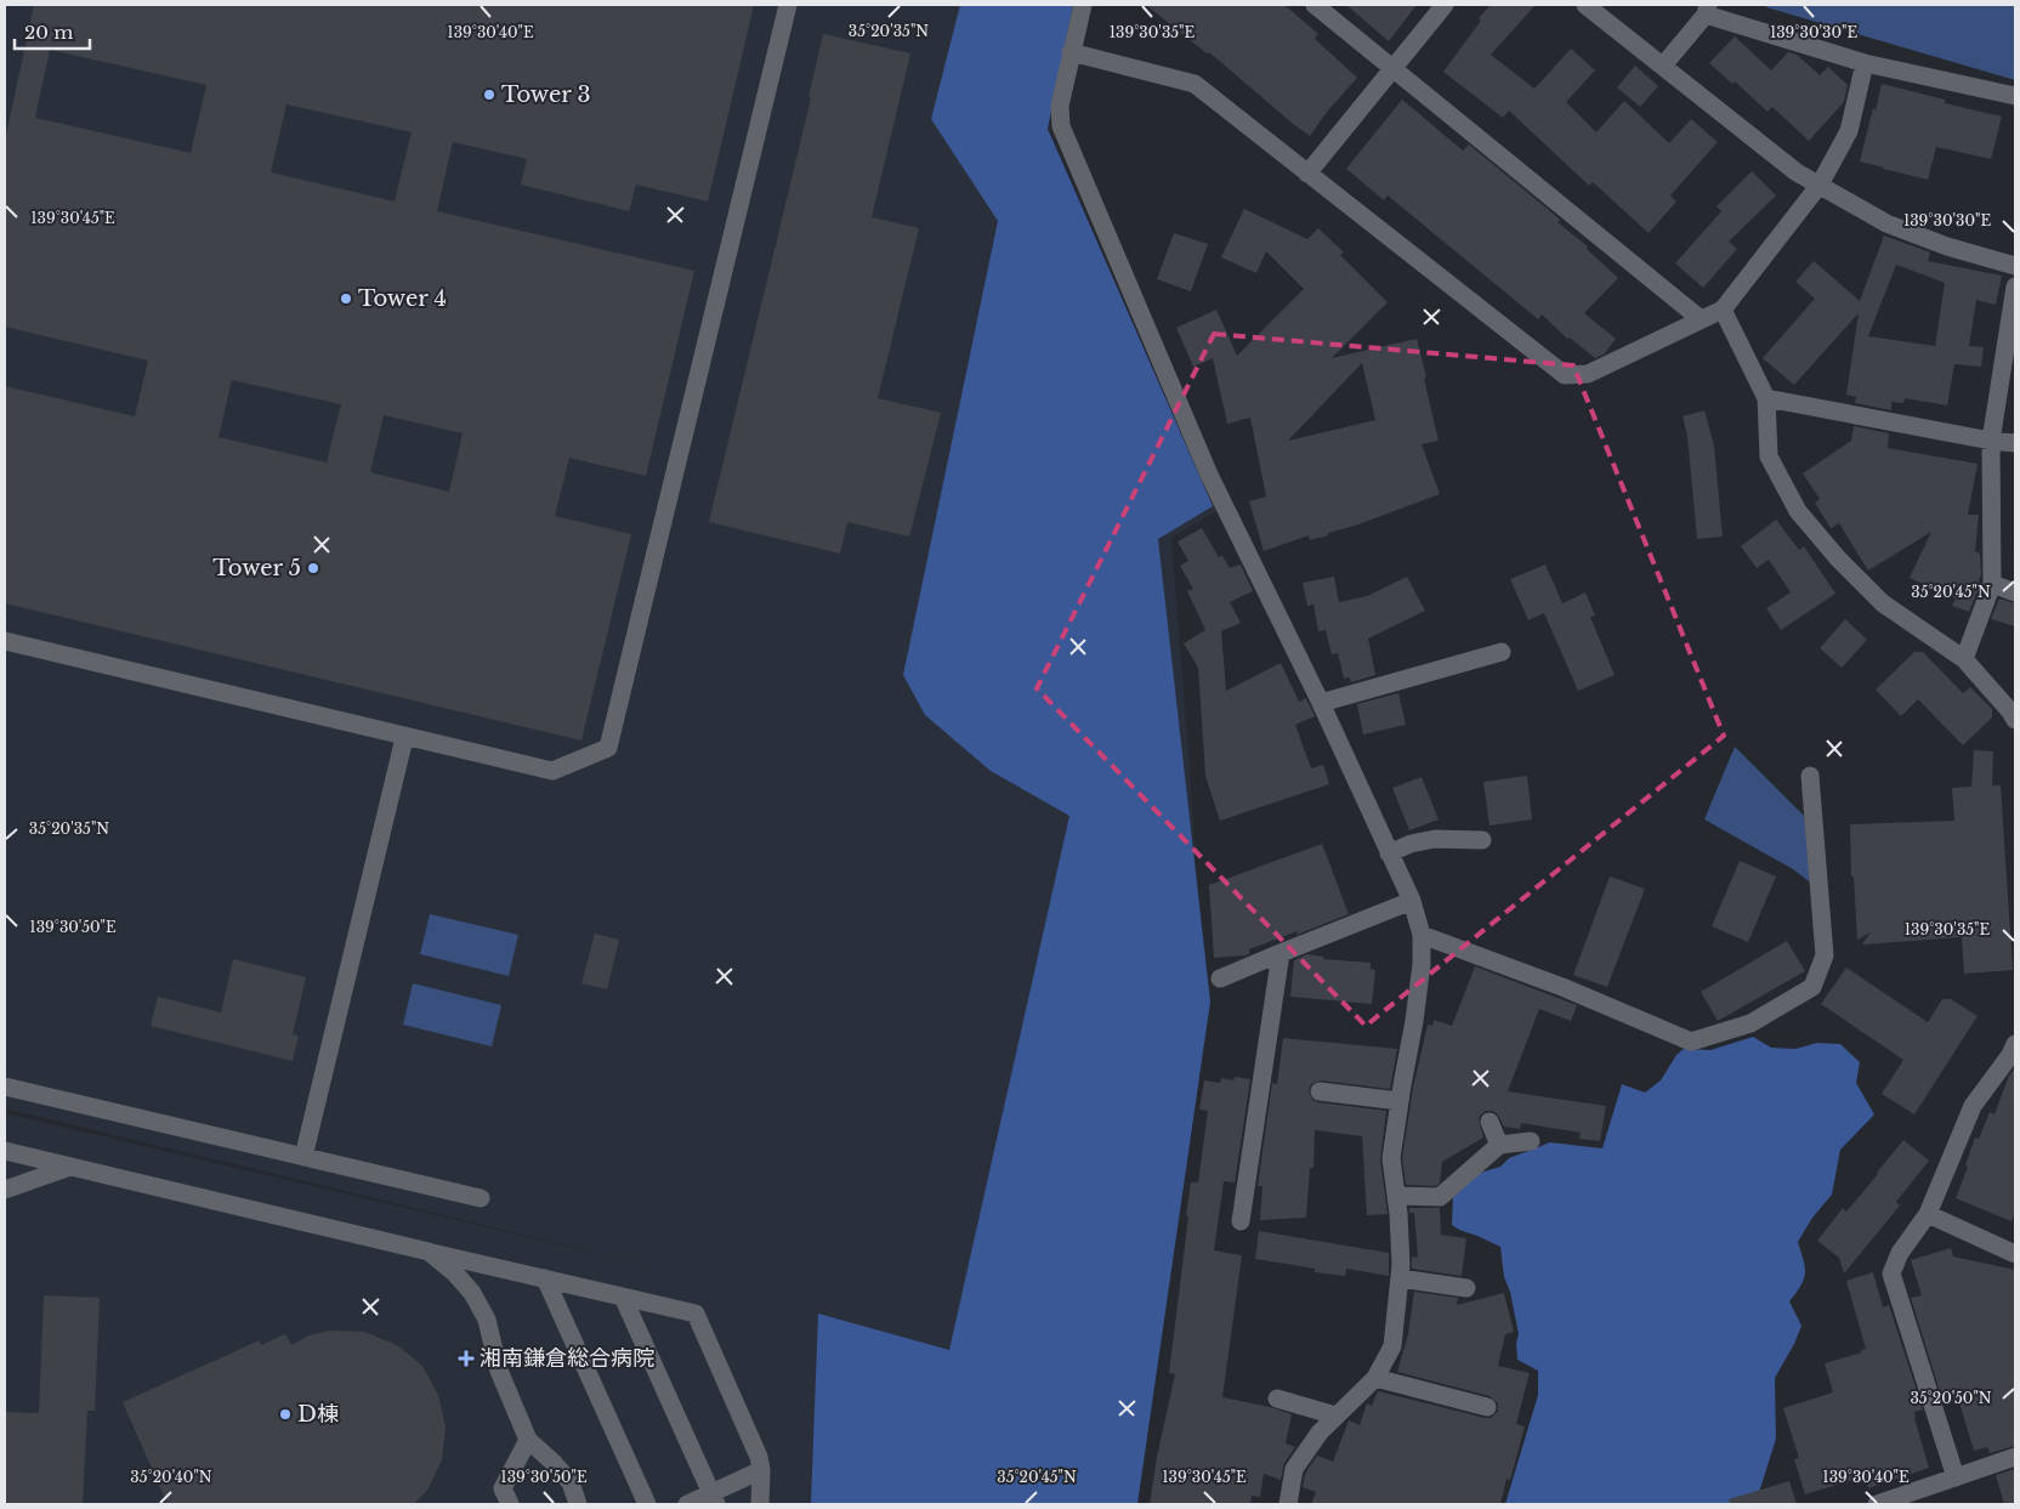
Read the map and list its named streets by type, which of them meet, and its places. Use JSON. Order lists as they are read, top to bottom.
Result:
{
  "places": {
    "other": [
      "Tower 3",
      "Tower 4",
      "Tower 5",
      "D棟"
    ],
    "health": ["湘南鎌倉総合病院"]
  },
  "scale_bar": "20 m",
  "coordinates": [
    "35°20'35\"N",
    "139°30'40\"E",
    "139°30'35\"E",
    "139°30'30\"E",
    "139°30'45\"E",
    "35°20'45\"N",
    "139°30'50\"E",
    "35°20'50\"N",
    "35°20'40\"N"
  ]
}
